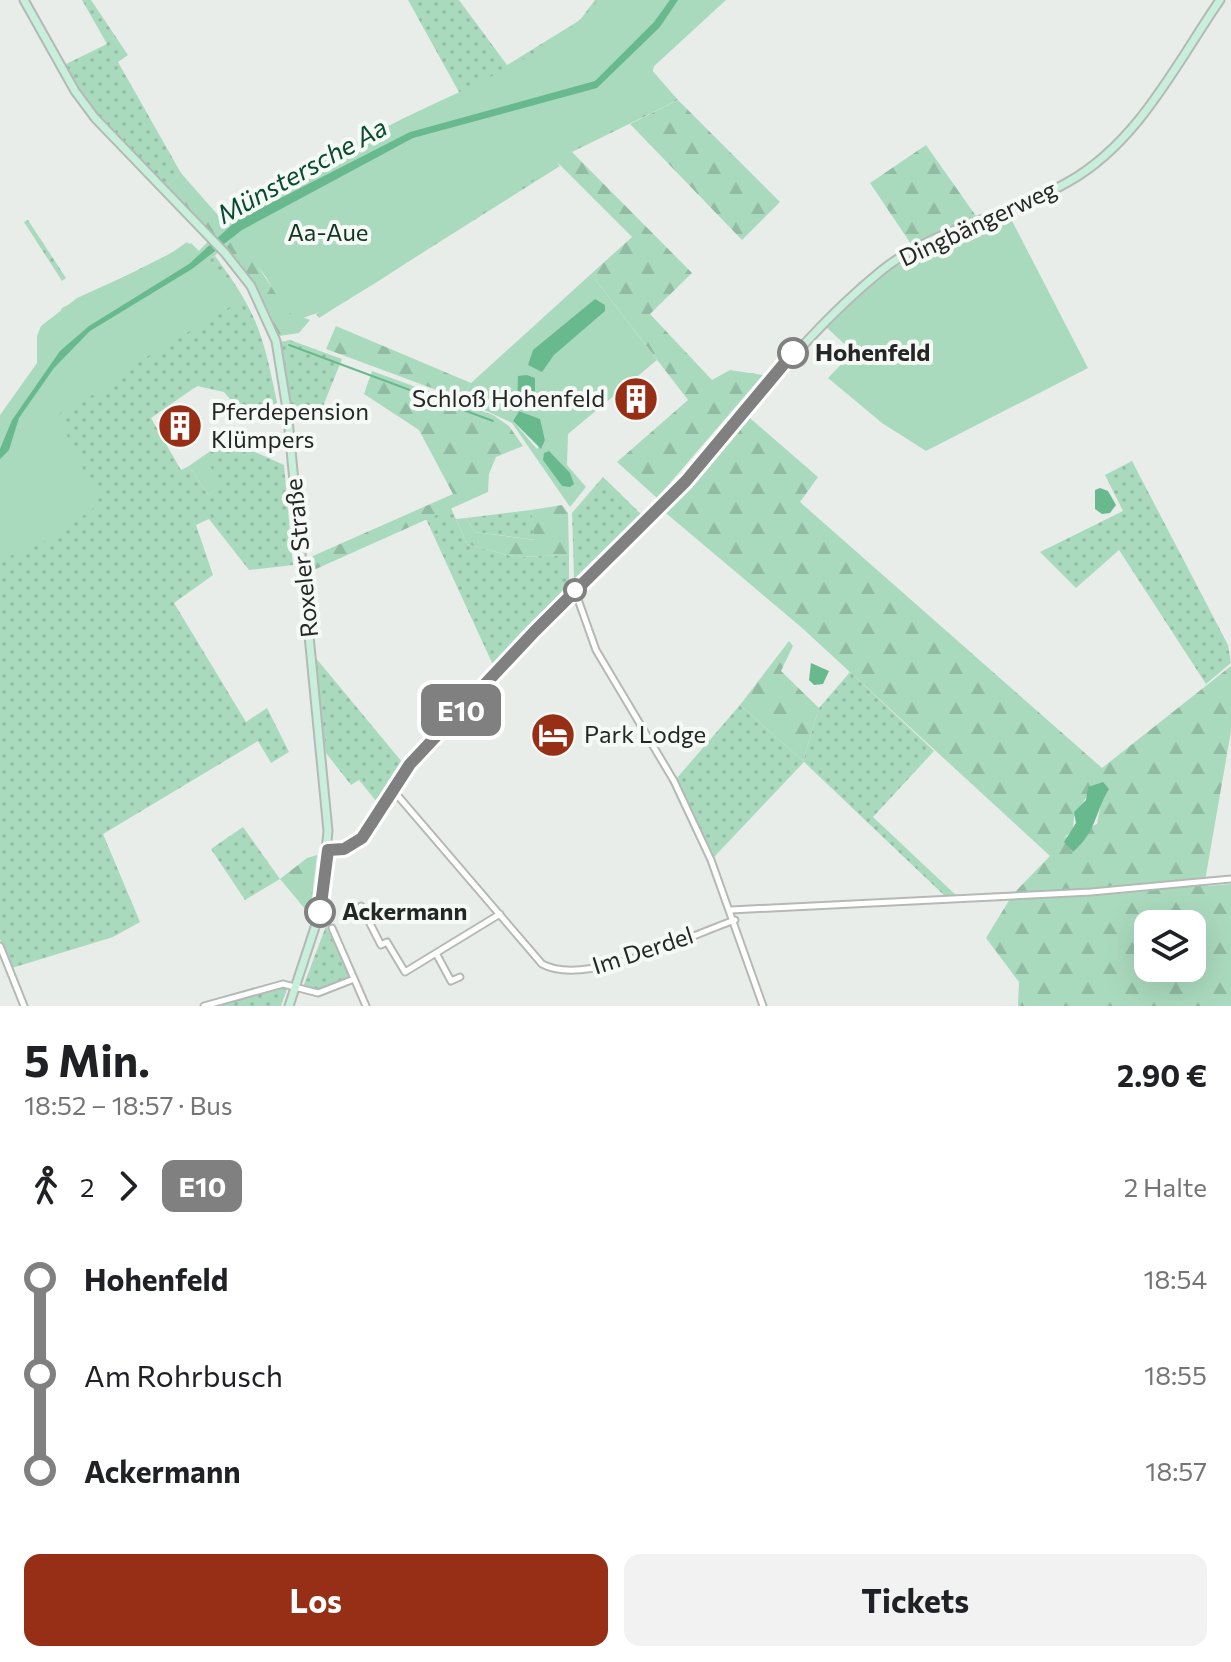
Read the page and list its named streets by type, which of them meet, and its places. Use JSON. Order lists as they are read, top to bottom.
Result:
{
  "streets": {
    "main road": ["Dingbängerweg", "Roxeler Straße"],
    "street": ["Im Derdel"]
  },
  "crossings": [
    ["Dingbängerweg", "Roxeler Straße"],
    ["Dingbängerweg", "Im Derdel"]
  ],
  "water": ["Münstersche Aa"],
  "parks": ["Aa-Aue"],
  "places": {
    "other": ["Hohenfeld", "Ackermann"],
    "building": ["Schloß Hohenfeld", "Pferdepension Klümpers"],
    "hotel": ["Park Lodge"]
  },
  "lines": ["bus line E10"],
  "page": {
    "on_map": "E10",
    "heading": ["5 Min.", "18:52 – 18:57 · Bus", "2.90 €"],
    "legs": ["2", "E10", "2 Halte"],
    "list": [
      {
        "name": "Hohenfeld",
        "value": "18:54"
      },
      {
        "name": "Am Rohrbusch",
        "value": "18:55"
      },
      {
        "name": "Ackermann",
        "value": "18:57"
      }
    ],
    "buttons": ["Los", "Tickets"]
  }
}
